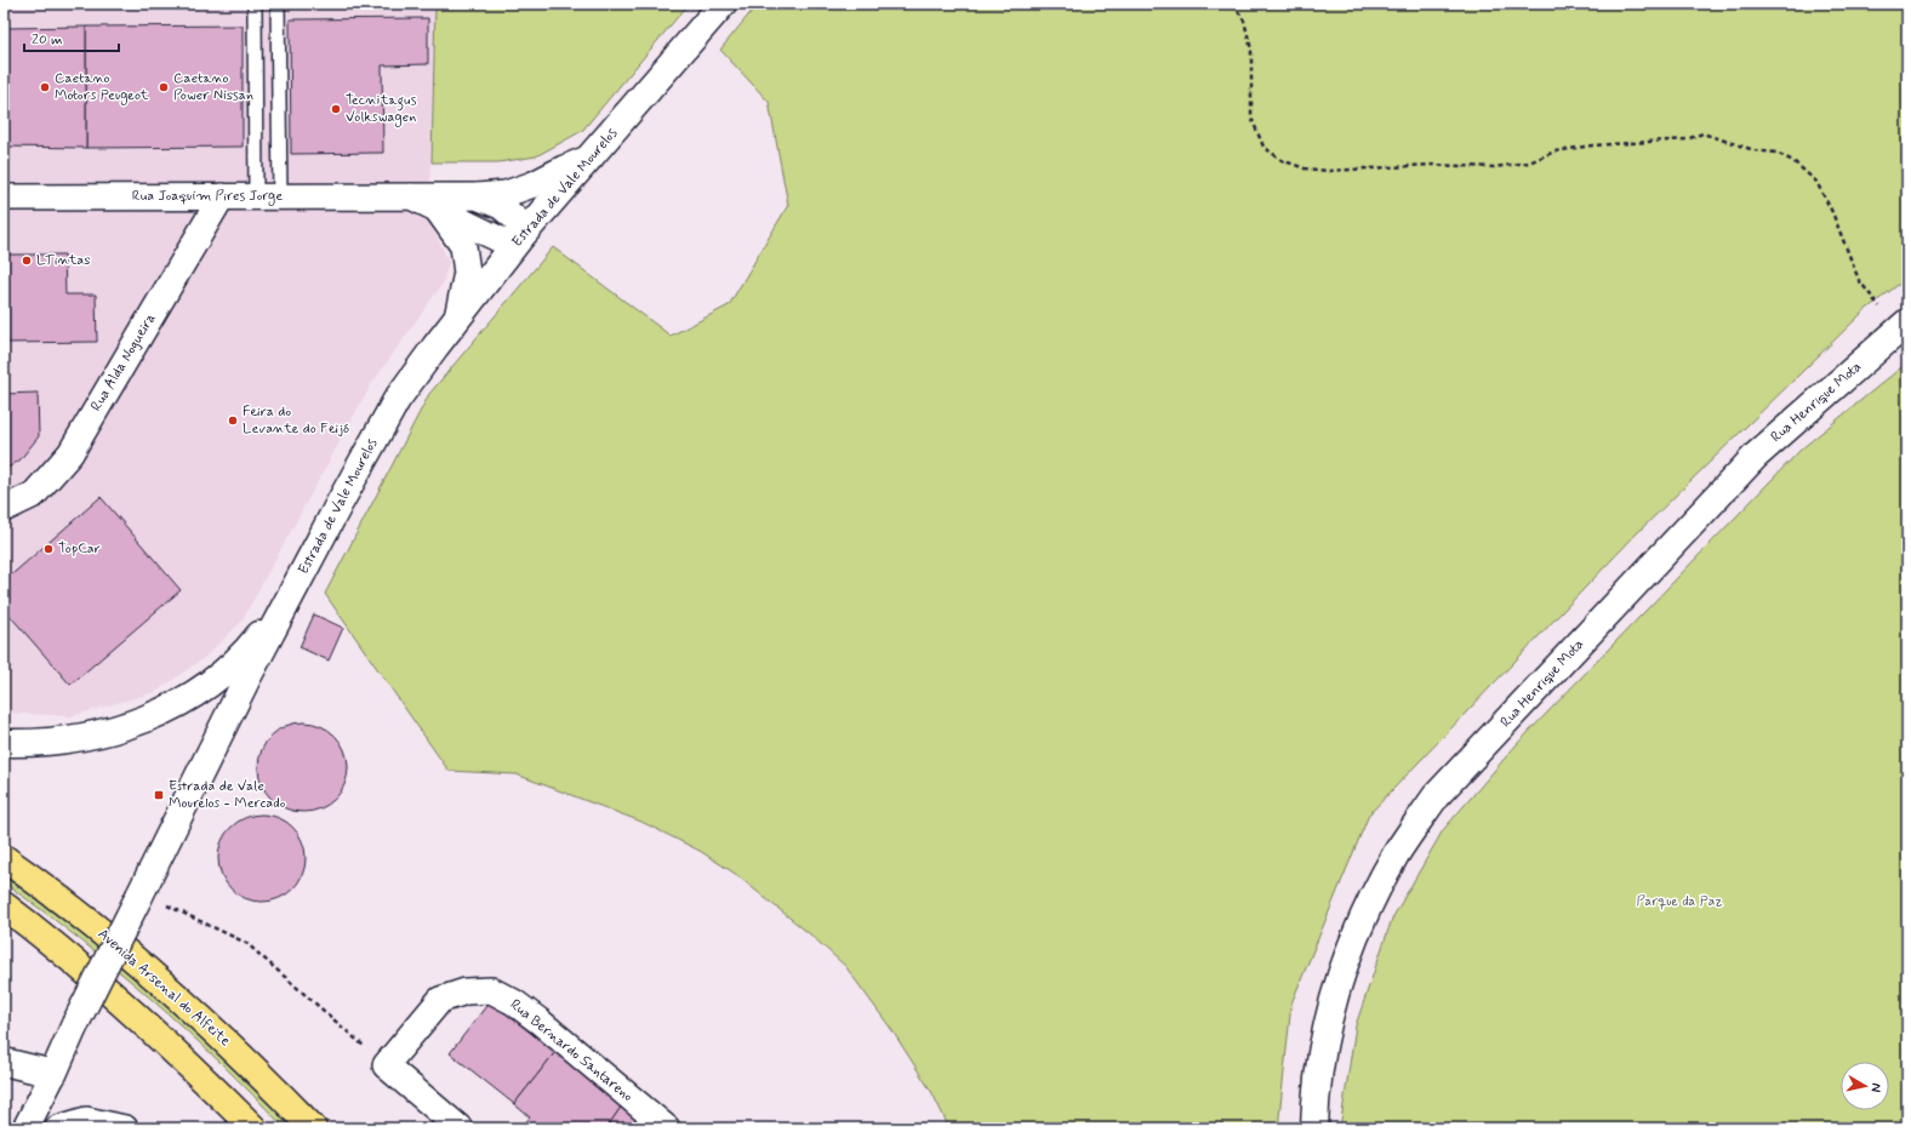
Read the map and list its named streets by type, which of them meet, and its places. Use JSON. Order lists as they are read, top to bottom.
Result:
{
  "streets": {
    "main road": ["Estrada de Vale Mourelos", "Rua Henrique Mota", "Avenida Arsenal do Alfeite"],
    "street": ["Rua Joaquim Pires Jorge", "Rua Alda Nogueira", "Rua Bernardo Santareno"]
  },
  "crossings": [
    ["Estrada de Vale Mourelos", "Rua Joaquim Pires Jorge"],
    ["Rua Joaquim Pires Jorge", "Rua Alda Nogueira"]
  ],
  "parks": ["Parque da Paz"],
  "places": {
    "other": [
      "Caetano Motors Peugeot",
      "Caetano Power Nissan",
      "Tecnitagus Volkswagen",
      "LTintas",
      "Feira do Levante do Feijó",
      "TopCar"
    ],
    "transit": ["Estrada de Vale Mourelos - Mercado"]
  },
  "scale_bar": "20 m",
  "north": "right"
}
